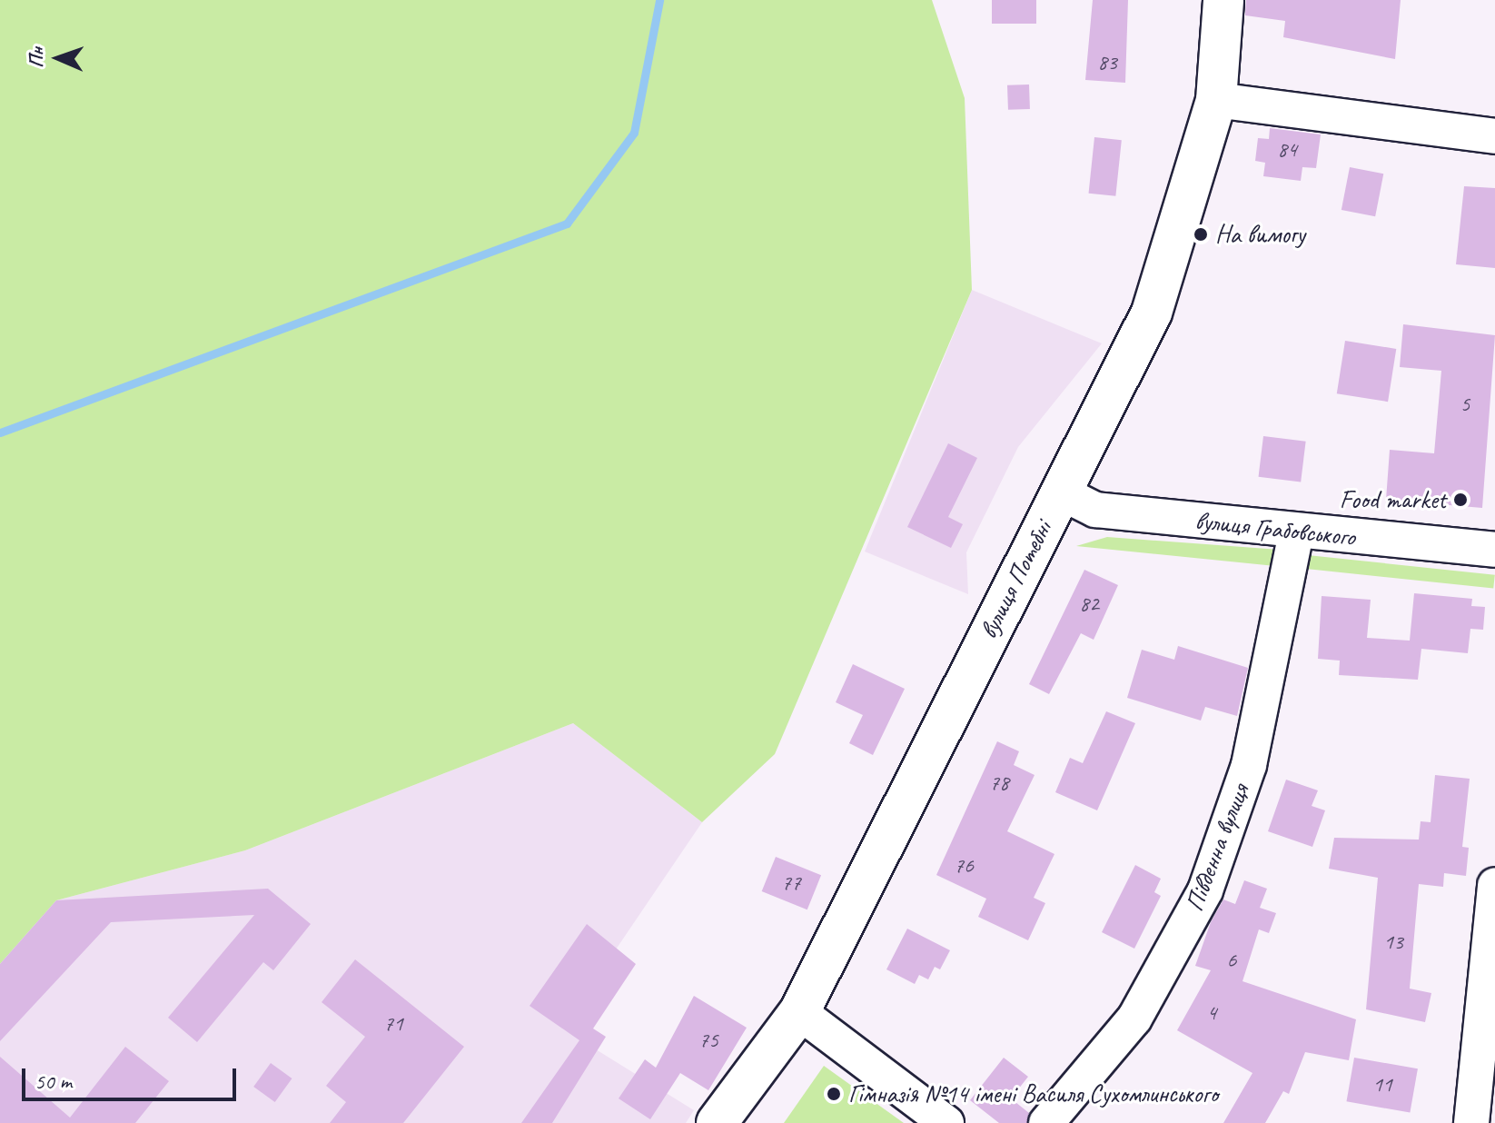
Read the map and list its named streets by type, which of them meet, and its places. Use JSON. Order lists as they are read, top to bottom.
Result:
{
  "streets": {
    "street": ["вулиця Грабовського", "вулиця Потебні", "Південна вулиця"]
  },
  "crossings": [
    ["вулиця Грабовського", "вулиця Потебні"],
    ["вулиця Грабовського", "Південна вулиця"]
  ],
  "places": ["На вимогу", "Food market", "Гімназія №14 імені Василя Сухомлинського"],
  "house_numbers": [
    "83",
    "84",
    "5",
    "82",
    "78",
    "76",
    "77",
    "13",
    "6",
    "4",
    "71",
    "75",
    "11"
  ],
  "scale_bar": "50 m",
  "north": "left"
}
